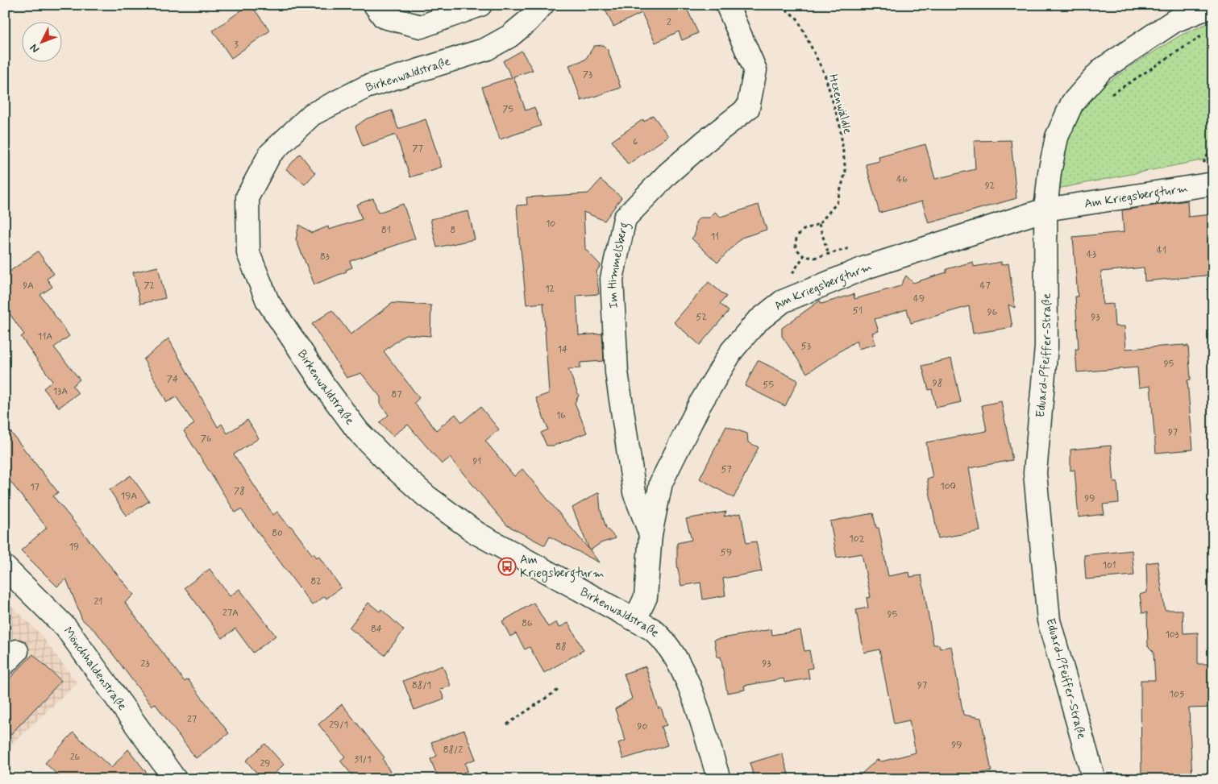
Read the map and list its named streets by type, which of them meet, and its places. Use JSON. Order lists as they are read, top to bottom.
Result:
{
  "streets": {
    "street": [
      "Birkenwaldstraße",
      "Am Kriegsbergturm",
      "Im Himmelsberg",
      "Eduard-Pfeiffer-Straße",
      "Mönchhaldenstraße"
    ],
    "path": ["Hexenwäldle"]
  },
  "crossings": [
    ["Birkenwaldstraße", "Am Kriegsbergturm"],
    ["Am Kriegsbergturm", "Im Himmelsberg"],
    ["Am Kriegsbergturm", "Eduard-Pfeiffer-Straße"]
  ],
  "places": {
    "bus stop": ["Am Kriegsbergturm"]
  },
  "house_numbers": [
    "2",
    "3",
    "73",
    "75",
    "6",
    "77",
    "46",
    "92",
    "10",
    "81",
    "8",
    "11",
    "41",
    "43",
    "83",
    "9A",
    "72",
    "47",
    "12",
    "49",
    "51",
    "96",
    "52",
    "93",
    "11A",
    "53",
    "14",
    "95",
    "74",
    "98",
    "55",
    "13A",
    "87",
    "16",
    "97",
    "76",
    "91",
    "57",
    "100",
    "17",
    "78",
    "19A",
    "99",
    "80",
    "102",
    "19",
    "59",
    "101",
    "82",
    "21",
    "27A",
    "95",
    "86",
    "84",
    "103",
    "88",
    "23",
    "93",
    "88/1",
    "97",
    "105",
    "27",
    "29/1",
    "90",
    "99",
    "88/2",
    "26",
    "31/1",
    "29"
  ],
  "north": "bottom left"
}
